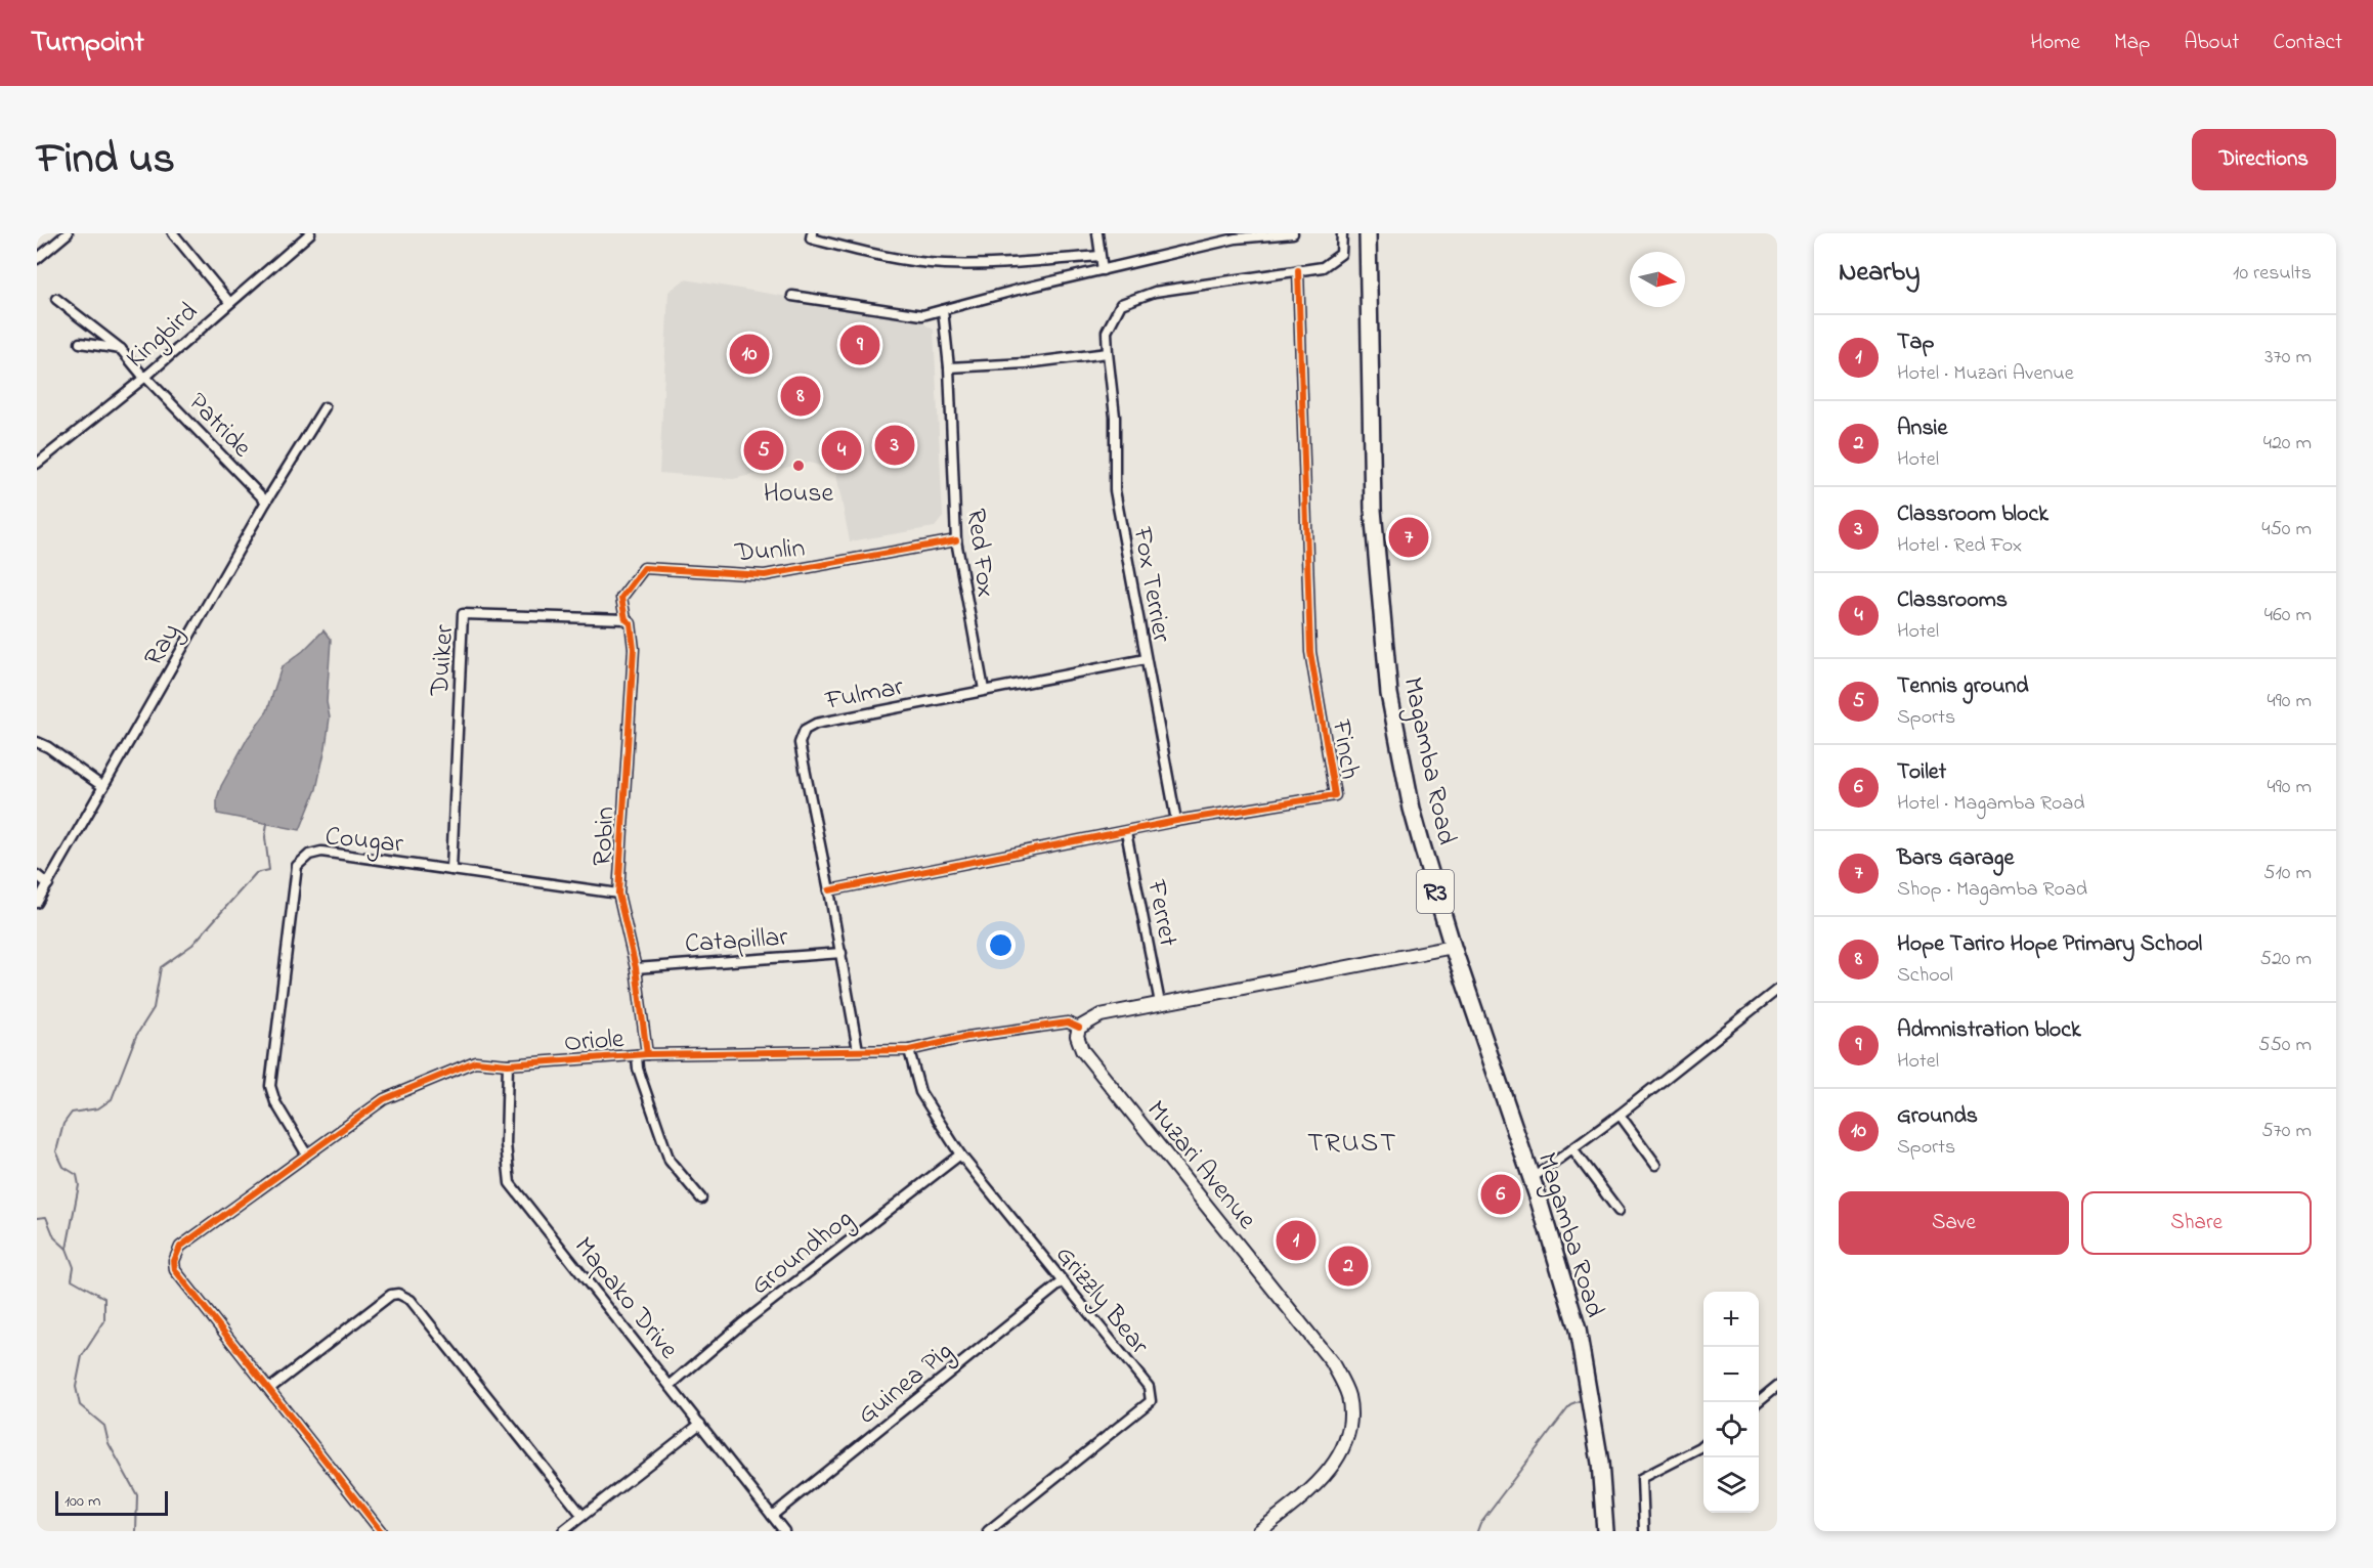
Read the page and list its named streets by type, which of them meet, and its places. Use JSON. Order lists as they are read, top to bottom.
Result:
{
  "streets": {
    "highway": ["Magamba Road", "R3"],
    "street": [
      "Kingbird",
      "Patride",
      "Dunlin",
      "Red Fox",
      "Fox Terrier",
      "Ray",
      "Duiker",
      "Fulmar",
      "Finch",
      "Robin",
      "Cougar",
      "Ferret",
      "Catapillar",
      "Oriole",
      "Muzari Avenue",
      "Groundhog",
      "Mapako Drive",
      "Grizzly Bear",
      "Guinea Pig"
    ]
  },
  "crossings": [
    ["Kingbird", "Patride"],
    ["Patride", "Ray"],
    ["Dunlin", "Red Fox"],
    ["Dunlin", "Duiker"],
    ["Dunlin", "Robin"],
    ["Red Fox", "Fulmar"],
    ["Fox Terrier", "Fulmar"],
    ["Fox Terrier", "Finch"],
    ["Duiker", "Robin"],
    ["Duiker", "Cougar"],
    ["Fulmar", "Finch"],
    ["Fulmar", "Catapillar"],
    ["Fulmar", "Oriole"],
    ["Finch", "Ferret"],
    ["Robin", "Cougar"],
    ["Robin", "Catapillar"],
    ["Robin", "Oriole"],
    ["Cougar", "Oriole"],
    ["Oriole", "Muzari Avenue"],
    ["Oriole", "Mapako Drive"],
    ["Oriole", "Grizzly Bear"],
    ["Groundhog", "Mapako Drive"],
    ["Groundhog", "Grizzly Bear"],
    ["Mapako Drive", "Guinea Pig"],
    ["Grizzly Bear", "Guinea Pig"]
  ],
  "districts": ["TRUST"],
  "places": ["House"],
  "scale_bar": "100 m",
  "north": "right",
  "page": {
    "header": "Turnpoint",
    "nav": [
      "Home",
      "Map",
      "About",
      "Contact"
    ],
    "title": "Find us",
    "buttons": [
      "Directions",
      ["Save", "Share"]
    ],
    "heading": ["Nearby", "10 results"],
    "list": [
      {
        "mark": "1",
        "name": "Tap",
        "note": "Hotel · Muzari Avenue",
        "value": "370 m"
      },
      {
        "mark": "2",
        "name": "Ansie",
        "note": "Hotel",
        "value": "420 m"
      },
      {
        "mark": "3",
        "name": "Classroom block",
        "note": "Hotel · Red Fox",
        "value": "450 m"
      },
      {
        "mark": "4",
        "name": "Classrooms",
        "note": "Hotel",
        "value": "460 m"
      },
      {
        "mark": "5",
        "name": "Tennis ground",
        "note": "Sports",
        "value": "490 m"
      },
      {
        "mark": "6",
        "name": "Toilet",
        "note": "Hotel · Magamba Road",
        "value": "490 m"
      },
      {
        "mark": "7",
        "name": "Bars Garage",
        "note": "Shop · Magamba Road",
        "value": "510 m"
      },
      {
        "mark": "8",
        "name": "Hope Tariro Hope Primary School",
        "note": "School",
        "value": "520 m"
      },
      {
        "mark": "9",
        "name": "Admnistration block",
        "note": "Hotel",
        "value": "550 m"
      },
      {
        "mark": "10",
        "name": "Grounds",
        "note": "Sports",
        "value": "570 m"
      }
    ],
    "pins": [
      "9",
      "10",
      "8",
      "3",
      "4",
      "5",
      "7",
      "6",
      "1",
      "2"
    ],
    "map_buttons": ["+", "−"],
    "scale": "100 m"
  }
}
